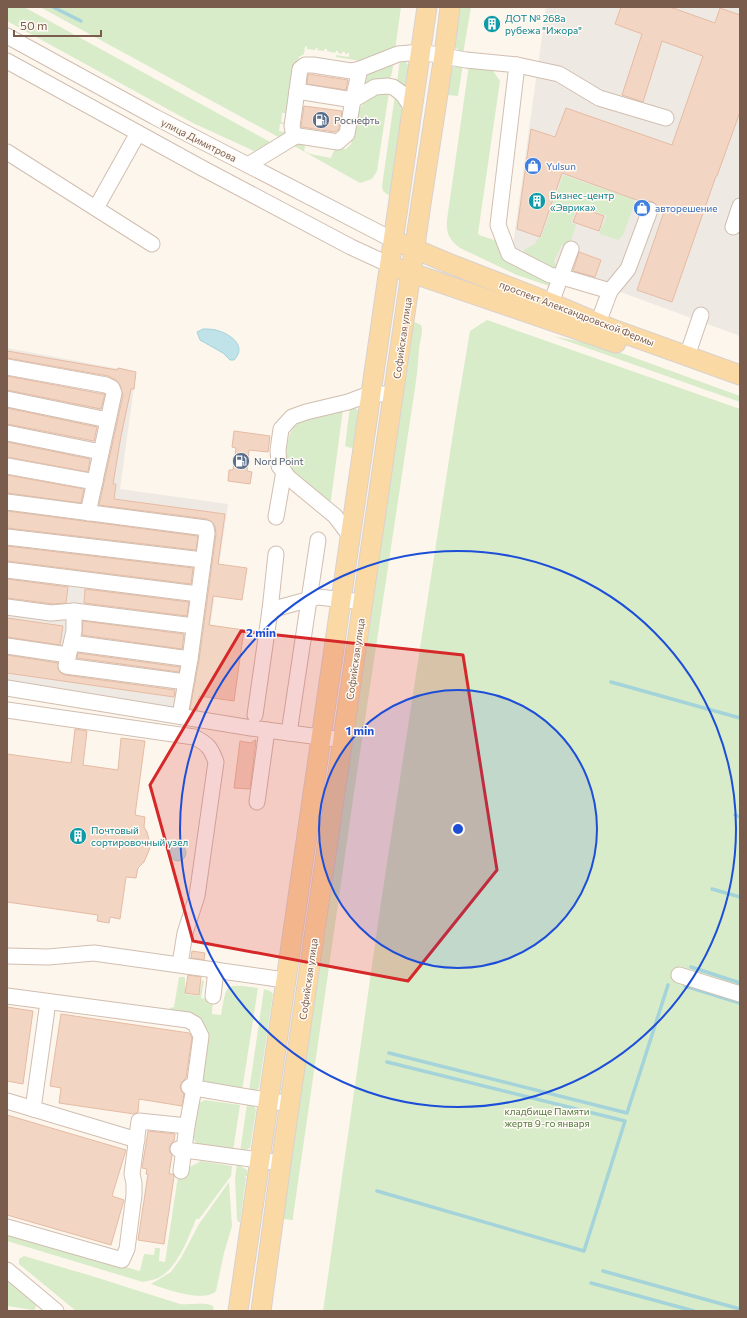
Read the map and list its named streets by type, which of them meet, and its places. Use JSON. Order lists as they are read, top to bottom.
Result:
{
  "streets": {
    "main road": ["проспект Александровской Фермы", "Софийская улица"],
    "street": ["улица Димитрова"]
  },
  "crossings": [
    ["улица Димитрова", "проспект Александровской Фермы"],
    ["проспект Александровской Фермы", "Софийская улица"]
  ],
  "parks": ["кладбище Памяти жертв 9-го января"],
  "places": {
    "building": ["ДОТ № 268а рубежа \"Ижора\"", "Бизнес-центр «Эврика»", "Почтовый сортировочный узел"],
    "fuel station": ["Роснефть", "Nord Point"],
    "shop": ["Yulsun", "авторешение"]
  },
  "scale_bar": "50 m",
  "rings": ["2 min", "1 min"]
}
